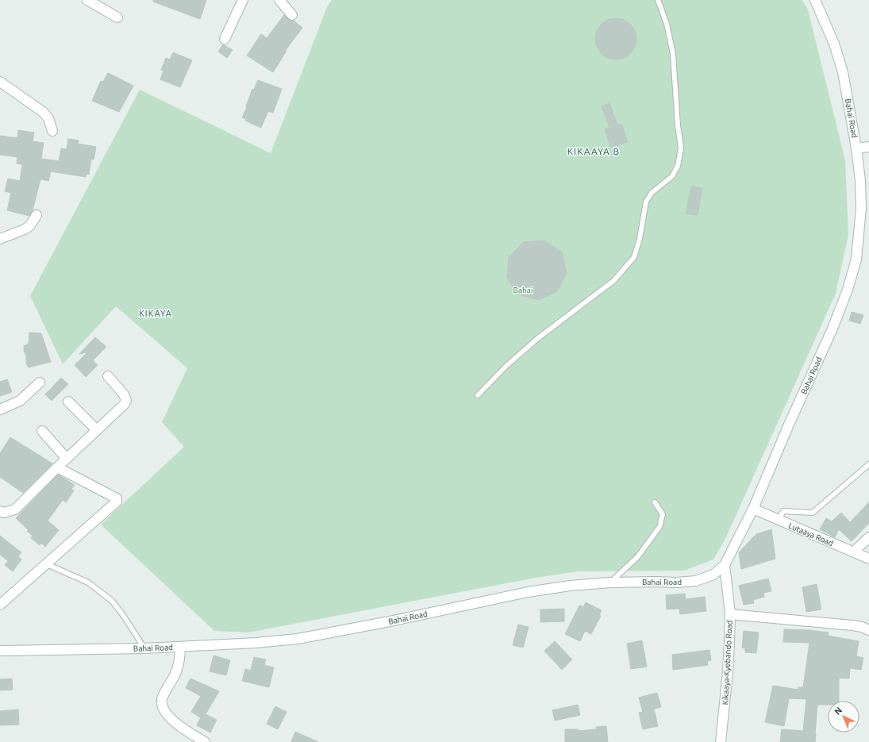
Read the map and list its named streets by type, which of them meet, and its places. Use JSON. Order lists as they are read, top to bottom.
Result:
{
  "streets": {
    "street": ["Bahai Road", "Lutaaya Road", "Kikaaya-Kyebando Road"]
  },
  "crossings": [
    ["Bahai Road", "Lutaaya Road"],
    ["Bahai Road", "Kikaaya-Kyebando Road"]
  ],
  "districts": ["KIKAAYA B", "KIKAYA"],
  "parks": ["Bahai"],
  "north": "top left"
}
